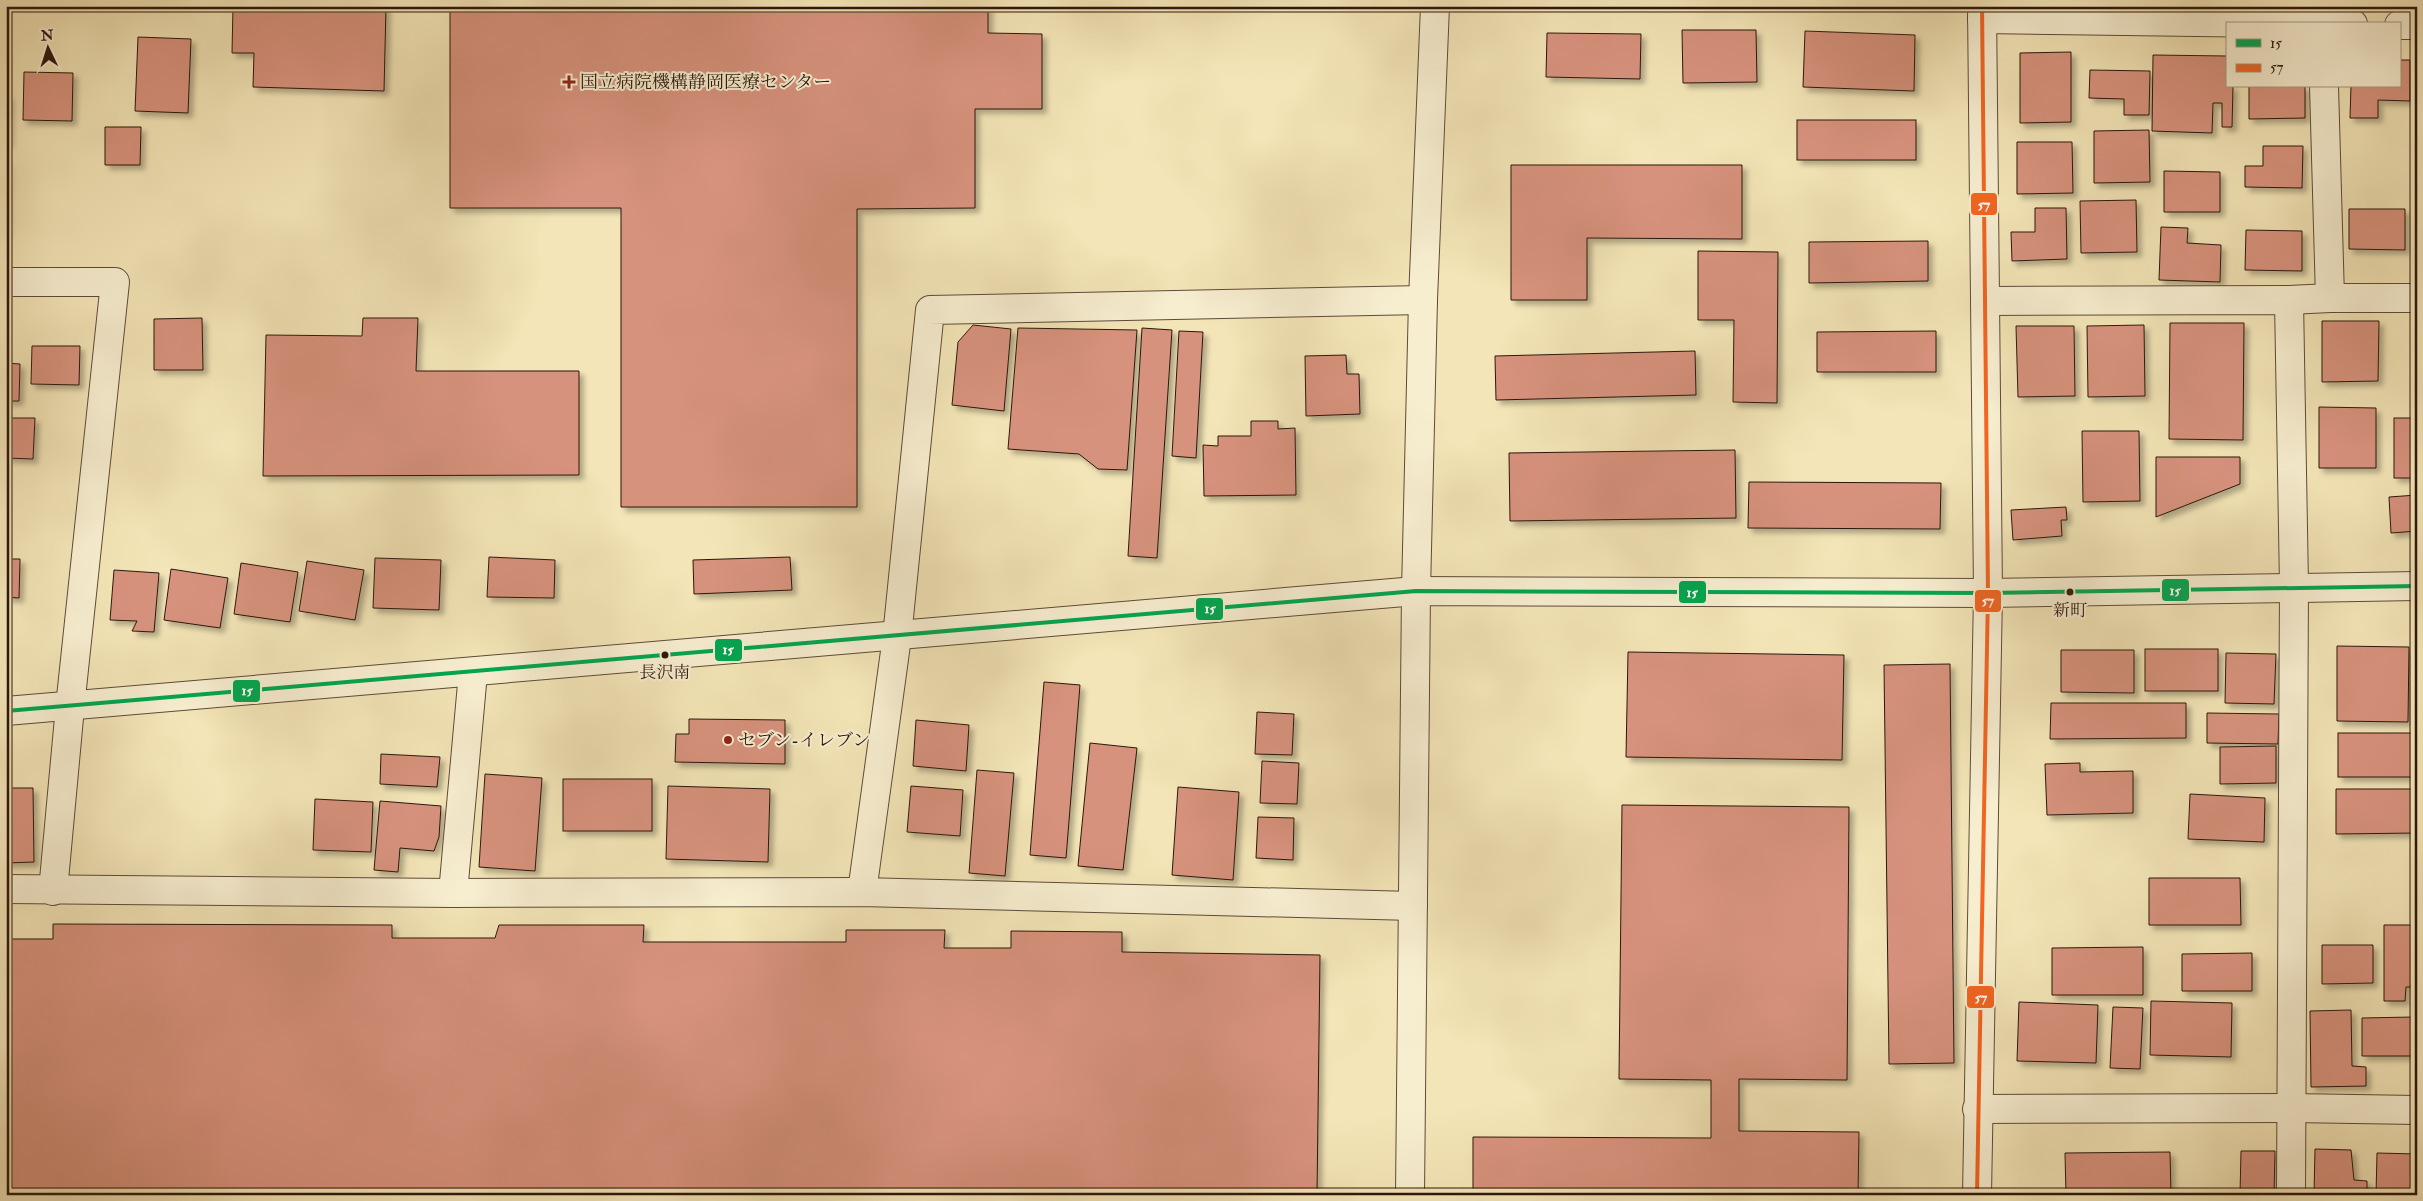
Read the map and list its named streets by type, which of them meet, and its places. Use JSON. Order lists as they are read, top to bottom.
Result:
{
  "places": {
    "health": ["国立病院機構静岡医療センター"],
    "other": ["新町", "長沢南", "セブン-イレブン"]
  },
  "lines": ["transit line 57", "transit line 15"],
  "legend": ["15", "57"],
  "north": "top"
}
